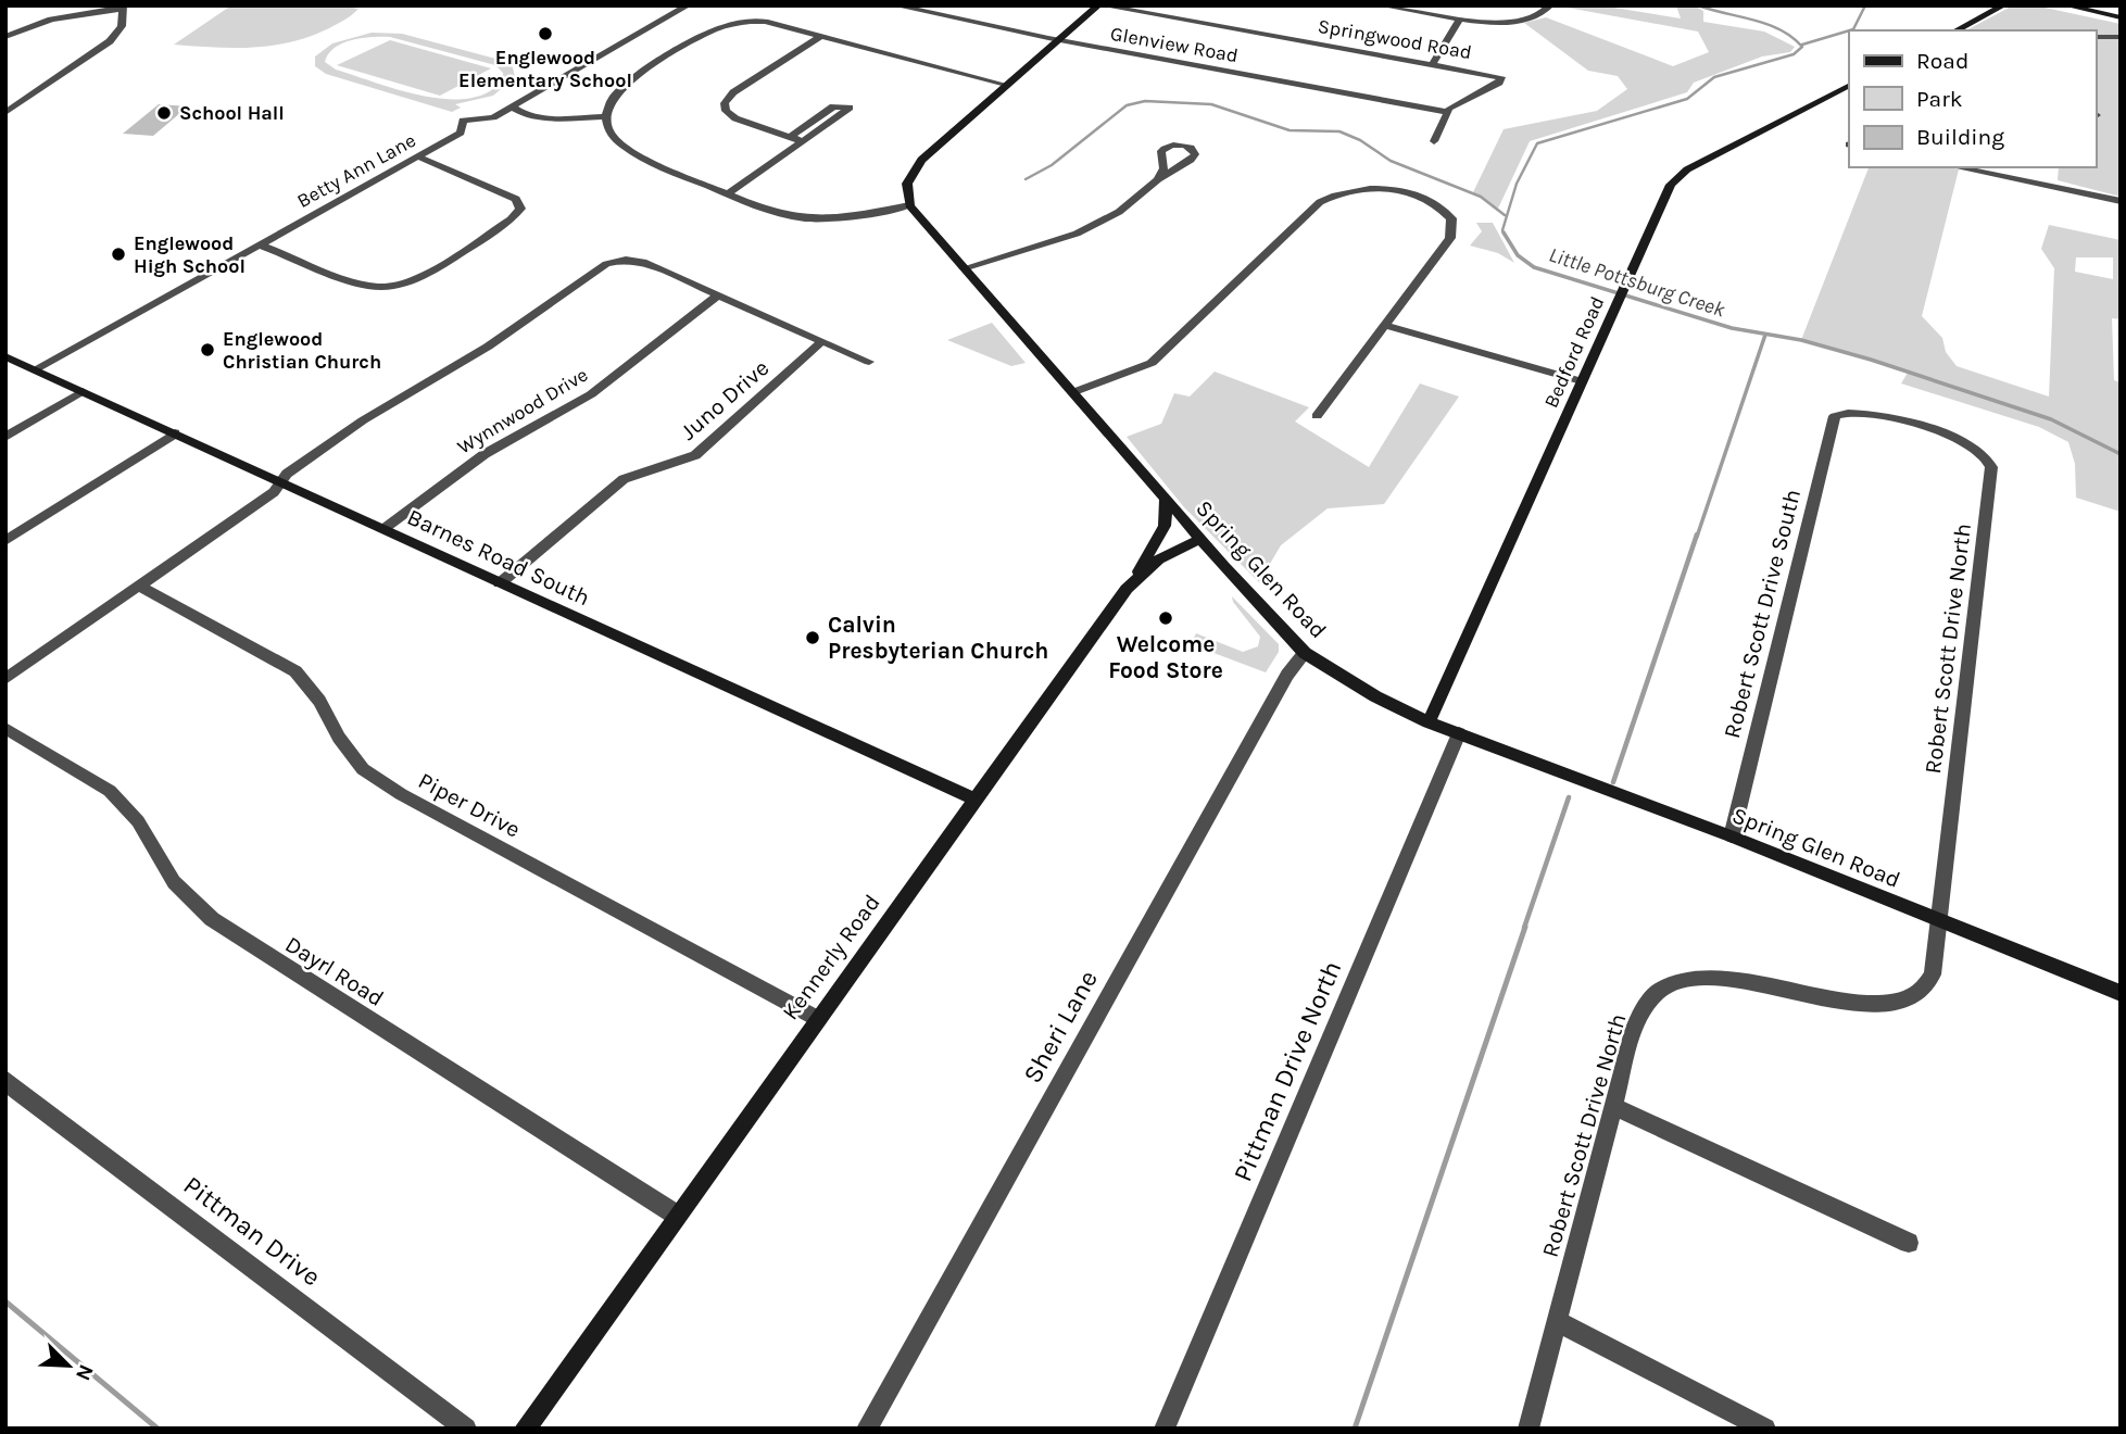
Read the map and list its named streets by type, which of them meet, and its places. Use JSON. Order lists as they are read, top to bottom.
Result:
{
  "streets": {
    "street": [
      "Springwood Road",
      "Glenview Road",
      "Betty Ann Lane",
      "Bedford Road",
      "Juno Drive",
      "Wynnwood Drive",
      "Barnes Road South",
      "Spring Glen Road",
      "Robert Scott Drive South",
      "Robert Scott Drive North",
      "Piper Drive",
      "Kennerly Road",
      "Dayrl Road",
      "Sheri Lane",
      "Pittman Drive North",
      "Pittman Drive"
    ]
  },
  "crossings": [
    ["Springwood Road", "Glenview Road"],
    ["Betty Ann Lane", "Barnes Road South"],
    ["Bedford Road", "Spring Glen Road"],
    ["Juno Drive", "Barnes Road South"],
    ["Wynnwood Drive", "Barnes Road South"],
    ["Barnes Road South", "Kennerly Road"],
    ["Spring Glen Road", "Robert Scott Drive South"],
    ["Spring Glen Road", "Robert Scott Drive North"],
    ["Spring Glen Road", "Kennerly Road"],
    ["Spring Glen Road", "Sheri Lane"],
    ["Spring Glen Road", "Pittman Drive North"],
    ["Robert Scott Drive South", "Robert Scott Drive North"],
    ["Piper Drive", "Kennerly Road"],
    ["Kennerly Road", "Dayrl Road"]
  ],
  "water": ["Little Pottsburg Creek"],
  "places": [
    "Englewood Elementary School",
    "School Hall",
    "Englewood High School",
    "Englewood Christian Church",
    "Welcome Food Store",
    "Calvin Presbyterian Church"
  ],
  "legend": ["Road", "Park", "Building"],
  "north": "bottom right"
}
